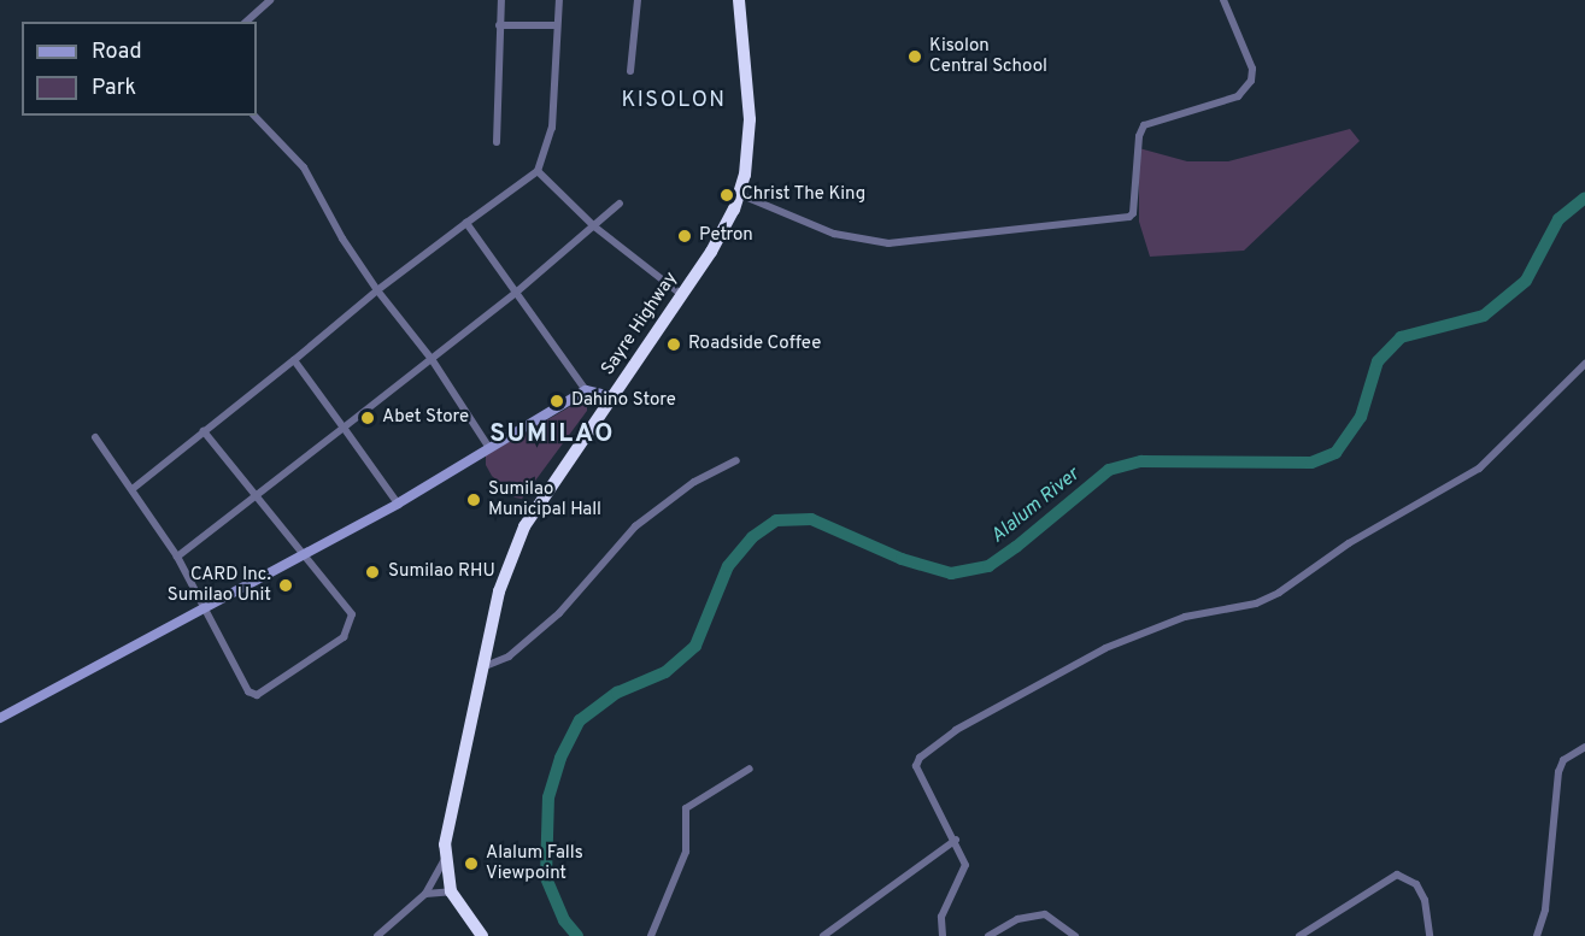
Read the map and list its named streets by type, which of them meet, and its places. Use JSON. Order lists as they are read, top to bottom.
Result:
{
  "streets": {
    "highway": ["Sayre Highway"]
  },
  "districts": ["KISOLON", "SUMILAO"],
  "water": ["Alalum River"],
  "places": [
    "Kisolon Central School",
    "Christ The King",
    "Petron",
    "Roadside Coffee",
    "Dahino Store",
    "Abet Store",
    "Sumilao Municipal Hall",
    "Sumilao RHU",
    "CARD Inc. Sumilao Unit",
    "Alalum Falls Viewpoint"
  ],
  "legend": ["Road", "Park"]
}
